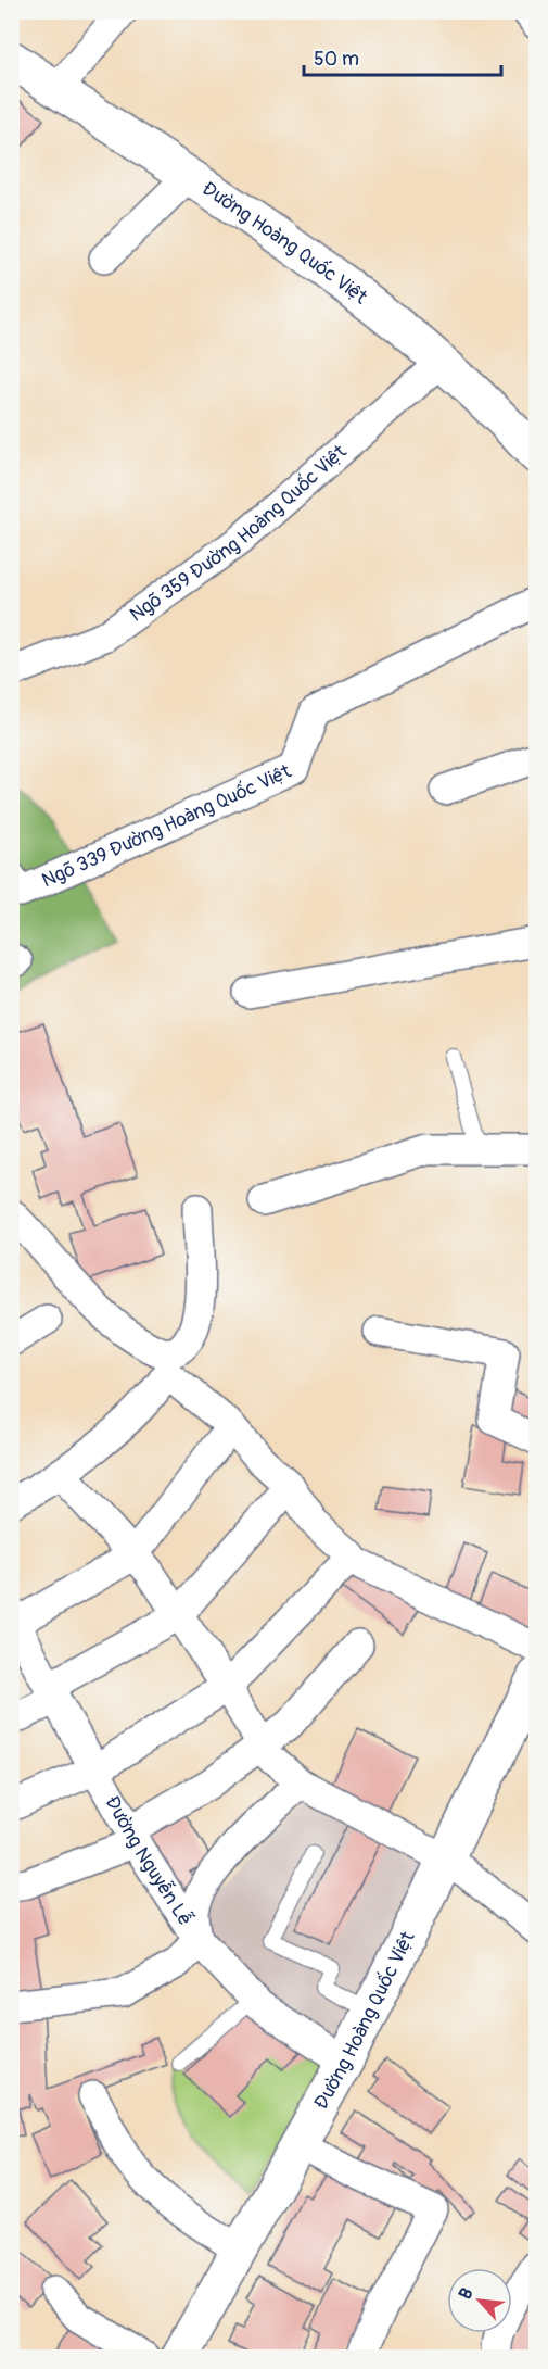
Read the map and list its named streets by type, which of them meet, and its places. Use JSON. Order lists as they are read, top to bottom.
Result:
{
  "streets": {
    "main road": ["Đường Hoàng Quốc Việt"],
    "street": ["Ngõ 359 Đường Hoàng Quốc Việt", "Ngõ 339 Đường Hoàng Quốc Việt", "Đường Nguyễn Lễ"]
  },
  "crossings": [
    ["Đường Hoàng Quốc Việt", "Ngõ 359 Đường Hoàng Quốc Việt"],
    ["Đường Hoàng Quốc Việt", "Đường Nguyễn Lễ"]
  ],
  "scale_bar": "50 m",
  "north": "top left"
}
